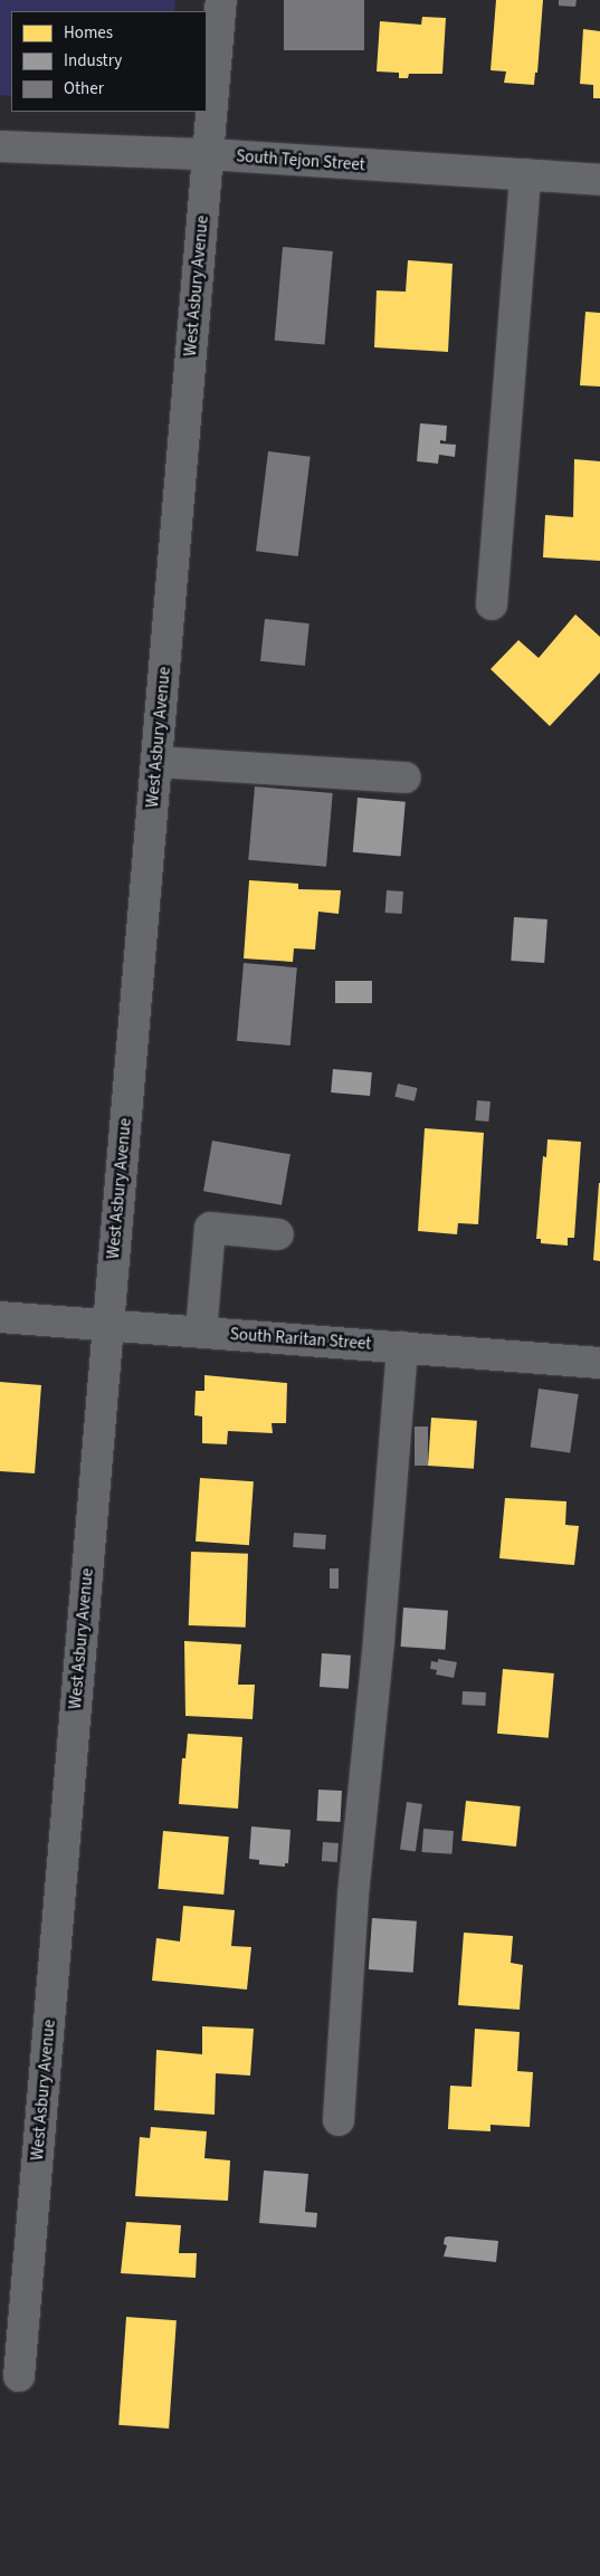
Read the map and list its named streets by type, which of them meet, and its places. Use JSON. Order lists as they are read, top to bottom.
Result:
{
  "streets": {
    "street": ["South Tejon Street", "West Asbury Avenue", "South Raritan Street"]
  },
  "crossings": [
    ["South Tejon Street", "West Asbury Avenue"],
    ["West Asbury Avenue", "South Raritan Street"]
  ],
  "legend": ["Homes", "Industry", "Other"]
}
